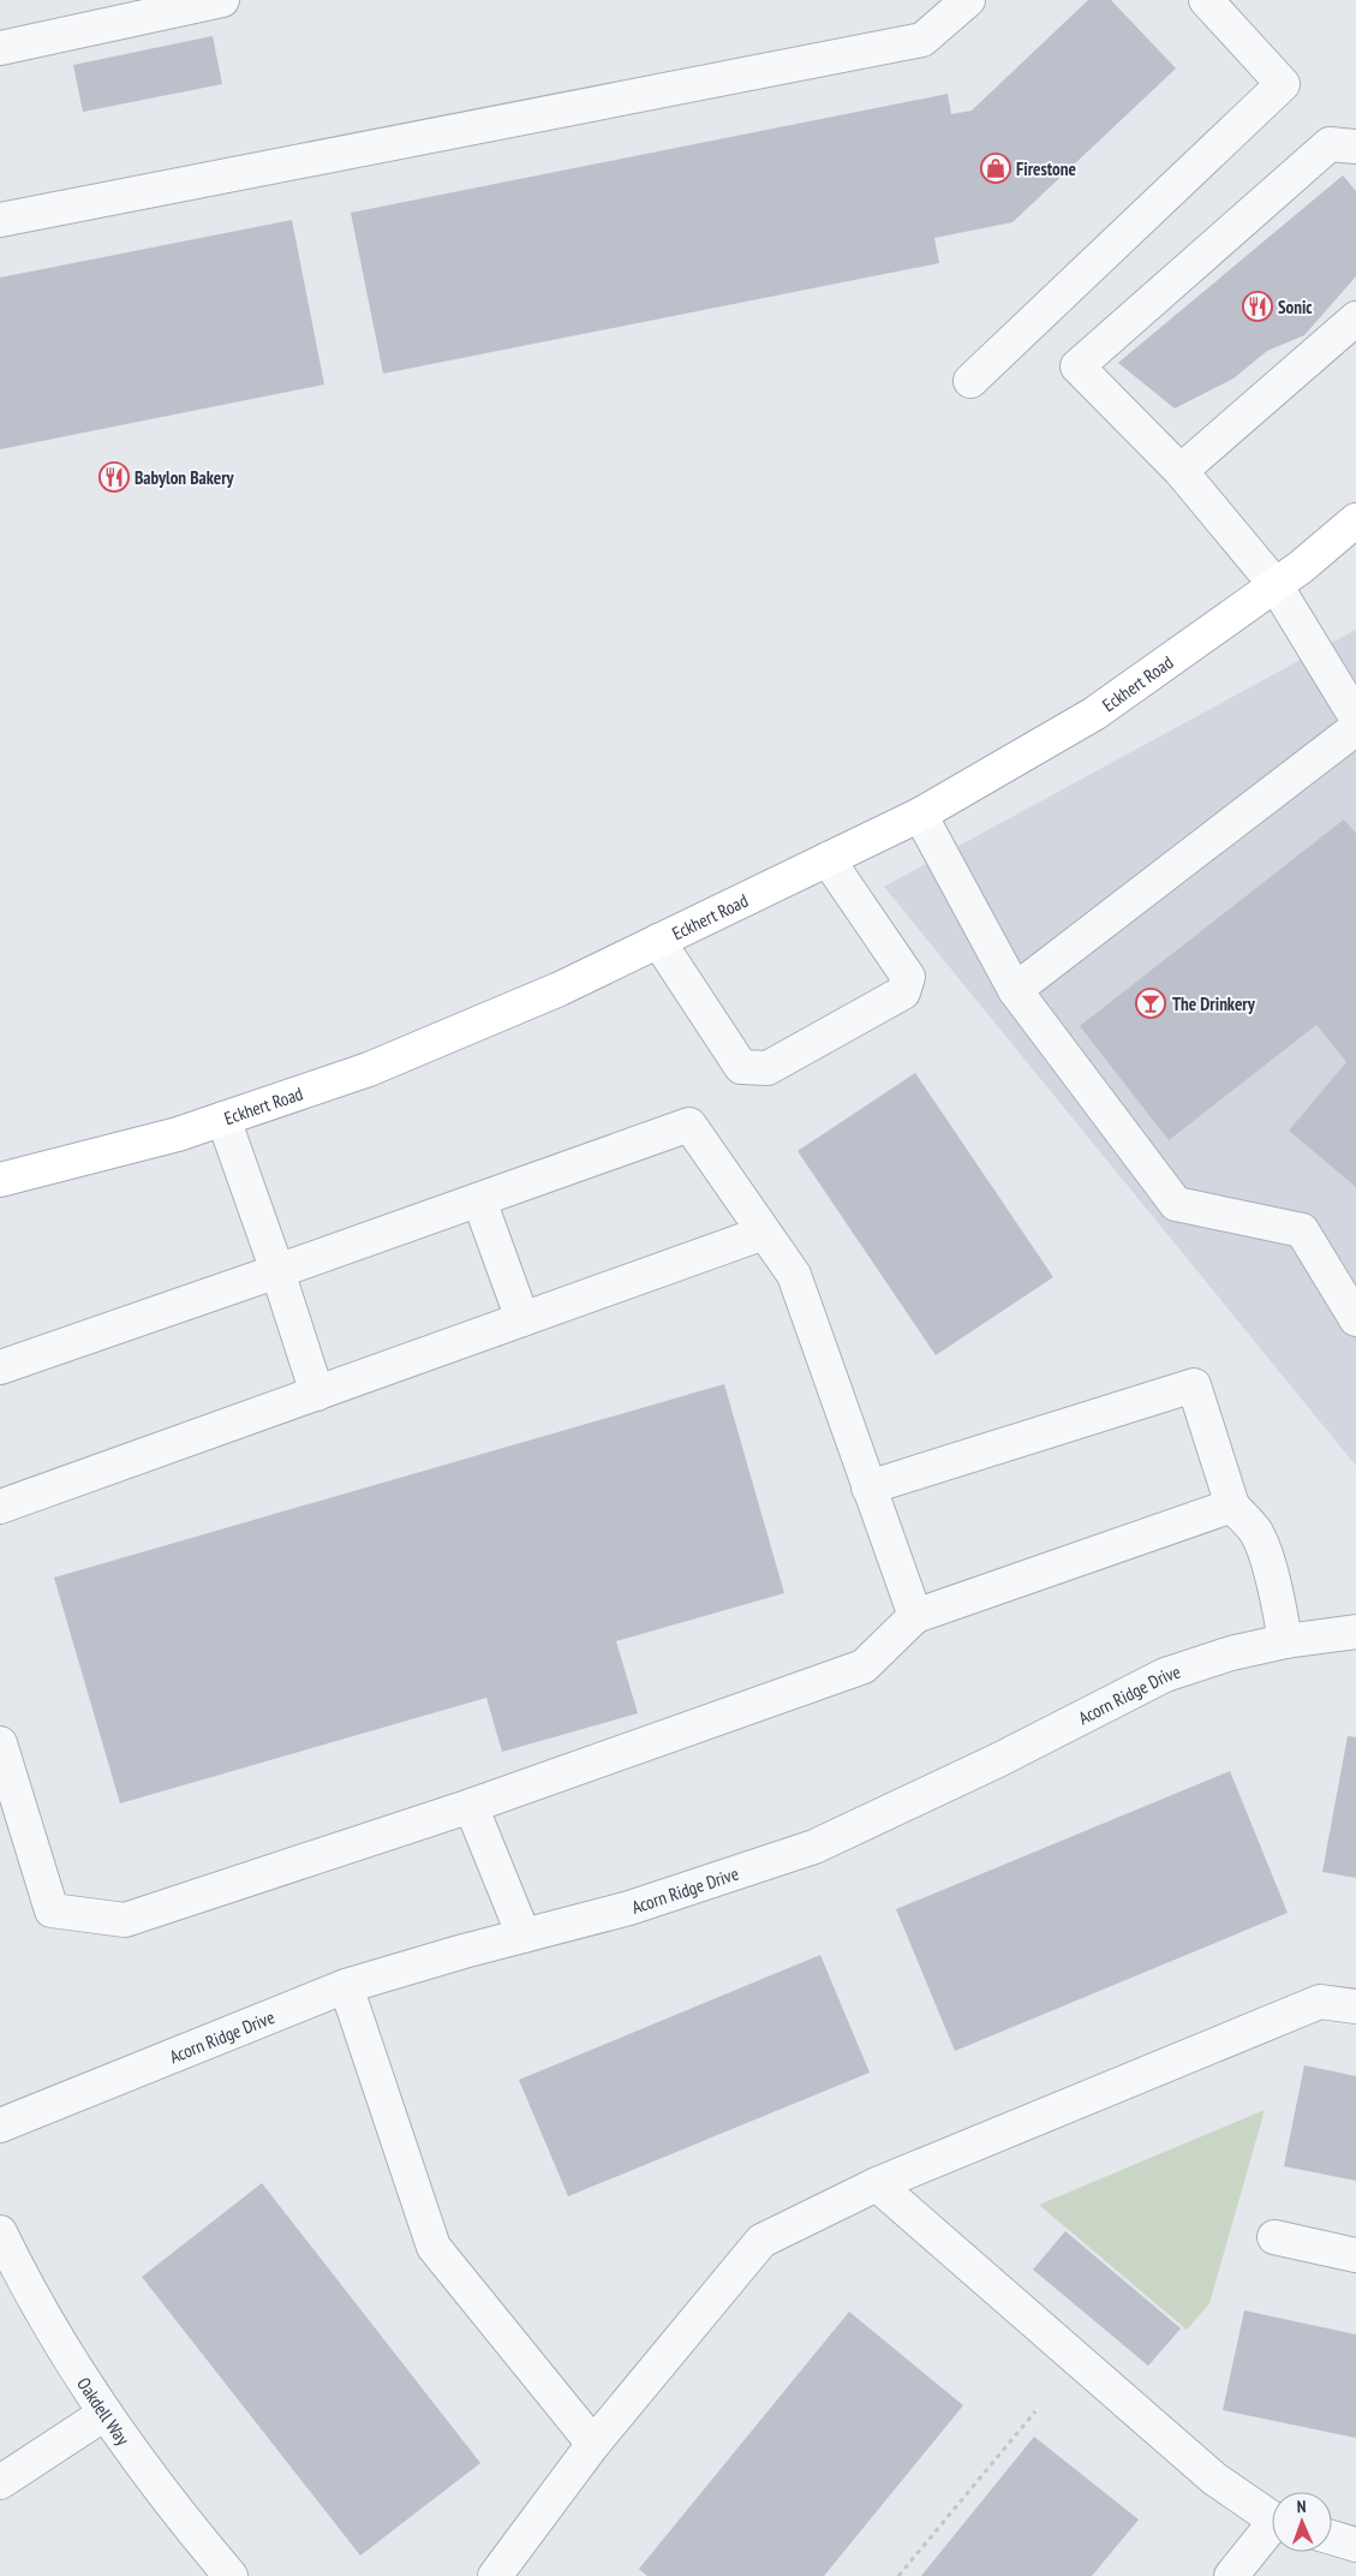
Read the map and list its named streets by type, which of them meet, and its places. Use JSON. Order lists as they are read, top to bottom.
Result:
{
  "streets": {
    "main road": ["Eckhert Road"],
    "street": ["Acorn Ridge Drive", "Oakdell Way"]
  },
  "places": {
    "shop": ["Firestone"],
    "restaurant": ["Sonic", "Babylon Bakery"],
    "bar": ["The Drinkery"]
  },
  "north": "top"
}
